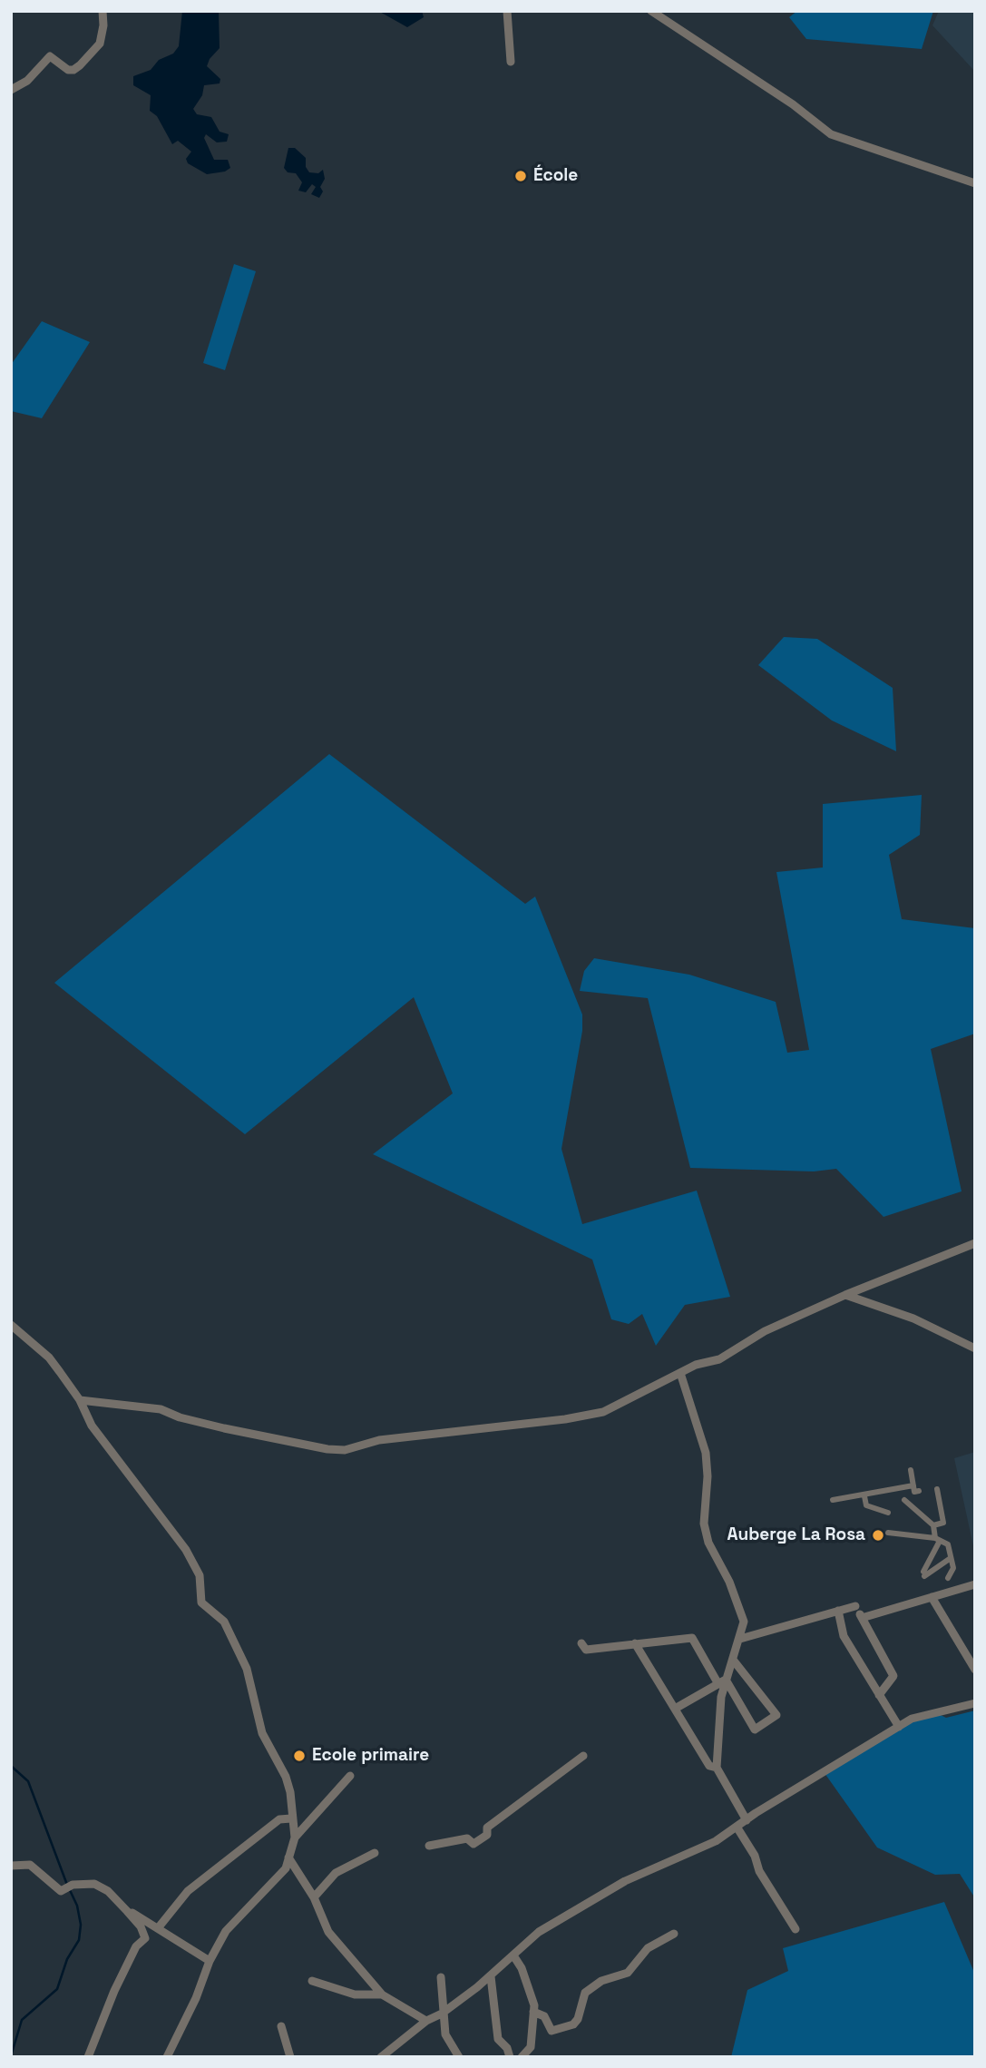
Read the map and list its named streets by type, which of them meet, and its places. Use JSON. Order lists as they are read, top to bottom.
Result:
{
  "places": ["École", "Auberge La Rosa", "Ecole primaire"]
}
